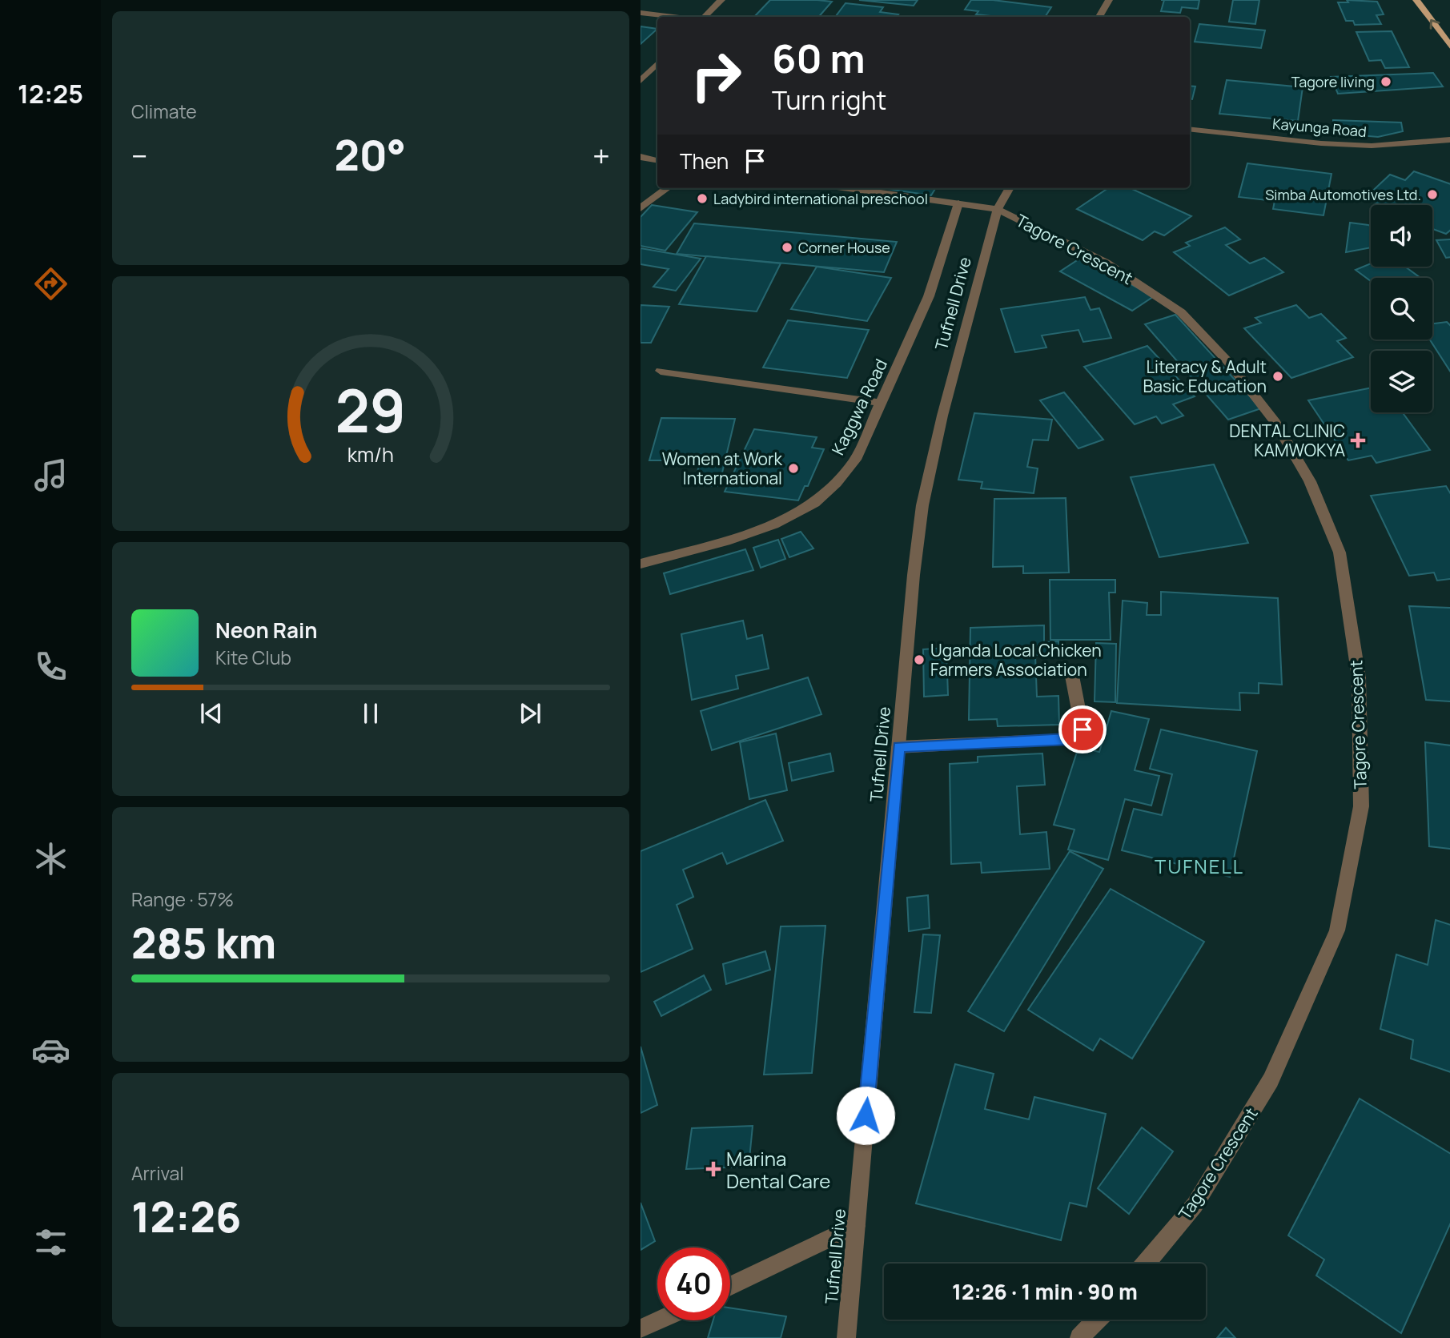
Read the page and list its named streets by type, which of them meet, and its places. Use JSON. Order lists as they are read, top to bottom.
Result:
{
  "streets": {
    "street": [
      "Kayunga Road",
      "Tagore Crescent",
      "Tufnell Drive",
      "Kaggwa Road"
    ]
  },
  "crossings": [
    ["Tagore Crescent", "Tufnell Drive"],
    ["Tagore Crescent", "Kaggwa Road"]
  ],
  "districts": ["TUFNELL"],
  "places": {
    "other": [
      "Tagore living",
      "Simba Automotives Ltd.",
      "Ladybird international preschool",
      "Corner House",
      "Literacy & Adult Basic Education",
      "Women at Work International",
      "Uganda Local Chicken Farmers Association"
    ],
    "health": ["DENTAL CLINIC KAMWOKYA", "Marina Dental Care"]
  },
  "page": {
    "tabs": "12:25",
    "tile": [
      "Climate",
      ["Range · 57%", "285 km"],
      ["Arrival", "12:26"]
    ],
    "turn": ["60 m", "Turn right"],
    "heat": ["−", "20°", "+"],
    "then": "Then",
    "song": ["Neon Rain", "Kite Club"],
    "limit": "40",
    "trip": "12:26 · 1 min · 90 m",
    "gauge": ["29", "km/h"]
  }
}
